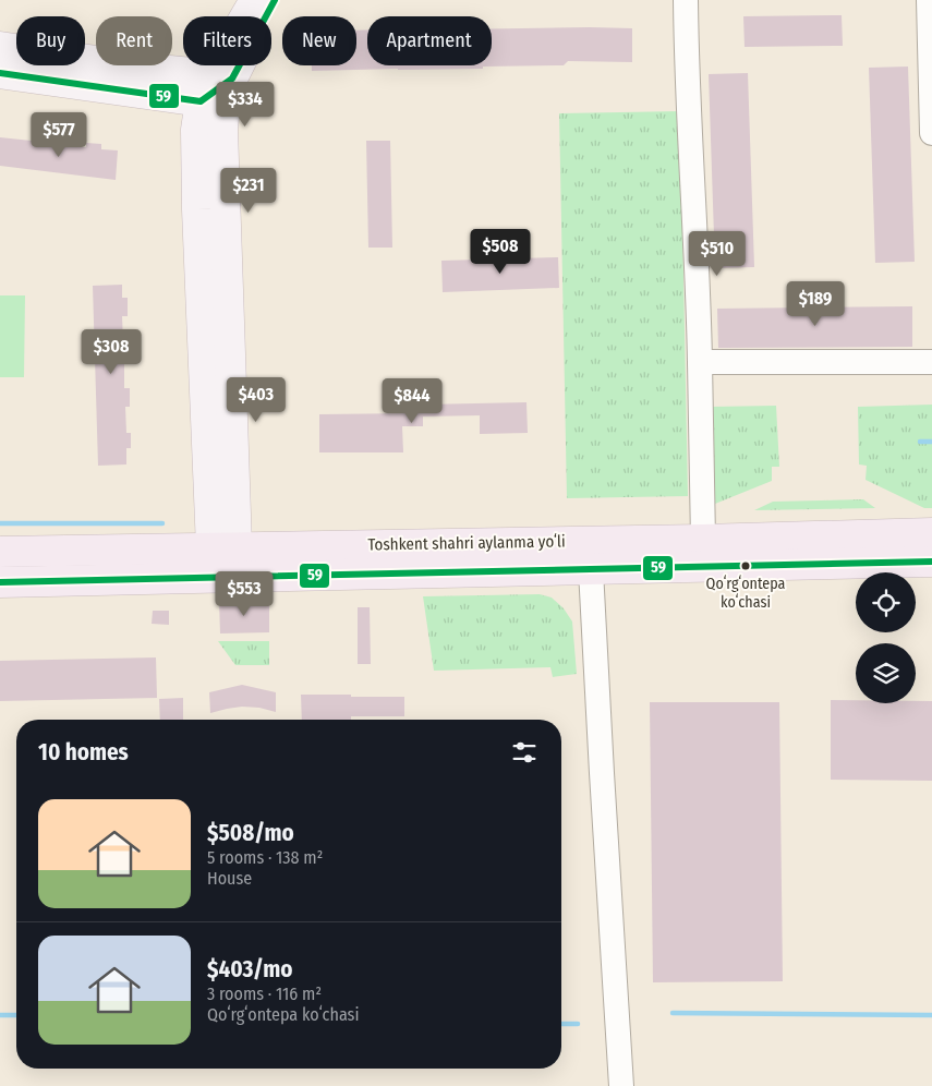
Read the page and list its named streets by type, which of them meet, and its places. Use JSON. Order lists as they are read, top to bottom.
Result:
{
  "streets": {
    "highway": ["Toshkent shahri aylanma yoʻli"]
  },
  "places": ["Qoʻrgʻontepa koʻchasi"],
  "lines": ["transit line 59"],
  "page": {
    "chip": [
      "Buy",
      "Rent",
      "Filters",
      "New",
      "Apartment"
    ],
    "price": [
      "$334",
      "$577",
      "$231",
      "$508",
      "$510",
      "$189",
      "$308",
      "$403",
      "$844",
      "$553"
    ],
    "heading": "10 homes",
    "list": [
      {
        "name": "$508/mo",
        "note": "5 rooms · 138 m² · House"
      },
      {
        "name": "$403/mo",
        "note": "3 rooms · 116 m² · Qoʻrgʻontepa koʻchasi"
      }
    ]
  }
}
